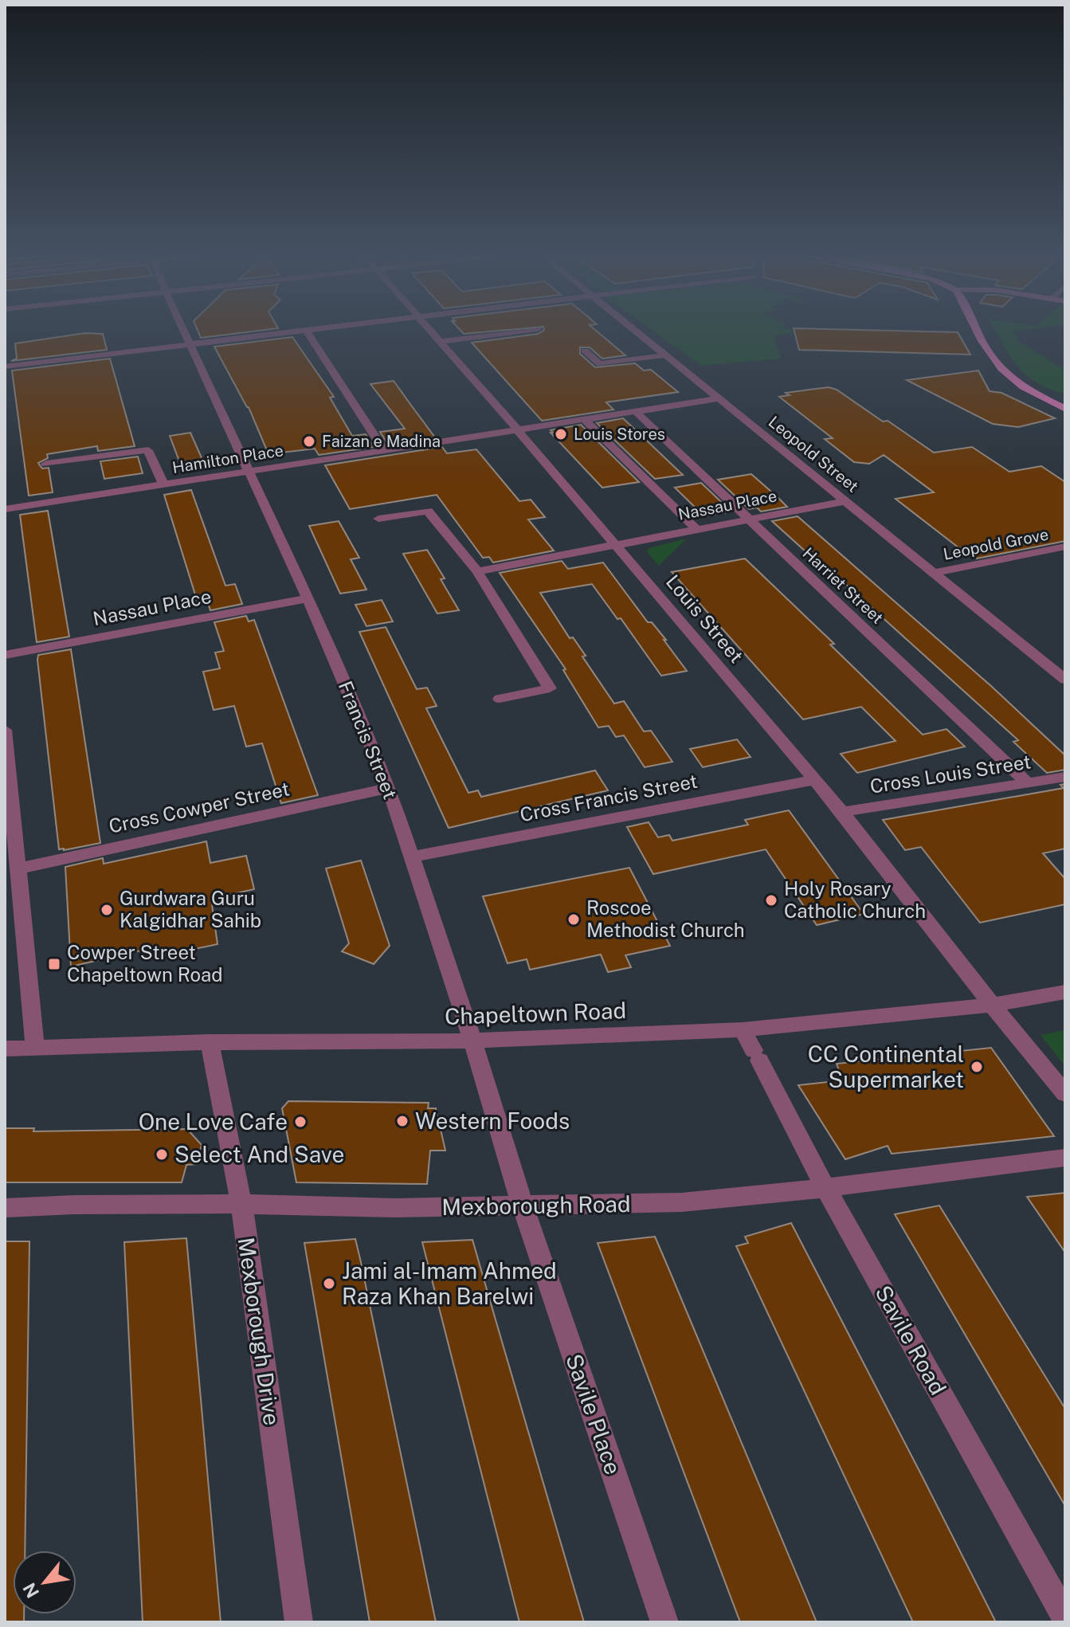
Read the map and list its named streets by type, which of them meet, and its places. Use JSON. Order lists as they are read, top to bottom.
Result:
{
  "streets": {
    "street": [
      "Leopold Street",
      "Hamilton Place",
      "Nassau Place",
      "Leopold Grove",
      "Harriet Street",
      "Louis Street",
      "Francis Street",
      "Cross Louis Street",
      "Cross Francis Street",
      "Cross Cowper Street",
      "Chapeltown Road",
      "Mexborough Road",
      "Mexborough Drive",
      "Savile Road",
      "Savile Place"
    ]
  },
  "crossings": [
    ["Leopold Street", "Hamilton Place"],
    ["Leopold Street", "Nassau Place"],
    ["Leopold Street", "Leopold Grove"],
    ["Hamilton Place", "Harriet Street"],
    ["Hamilton Place", "Louis Street"],
    ["Hamilton Place", "Francis Street"],
    ["Nassau Place", "Harriet Street"],
    ["Nassau Place", "Louis Street"],
    ["Nassau Place", "Francis Street"],
    ["Harriet Street", "Cross Louis Street"],
    ["Louis Street", "Cross Louis Street"],
    ["Louis Street", "Cross Francis Street"],
    ["Louis Street", "Chapeltown Road"],
    ["Francis Street", "Cross Francis Street"],
    ["Francis Street", "Cross Cowper Street"],
    ["Francis Street", "Chapeltown Road"],
    ["Francis Street", "Mexborough Road"],
    ["Francis Street", "Savile Place"],
    ["Chapeltown Road", "Mexborough Drive"],
    ["Chapeltown Road", "Savile Road"],
    ["Mexborough Road", "Mexborough Drive"],
    ["Mexborough Road", "Savile Road"],
    ["Mexborough Road", "Savile Place"]
  ],
  "places": {
    "other": [
      "Louis Stores",
      "Faizan e Madina",
      "Holy Rosary Catholic Church",
      "Gurdwara Guru Kalgidhar Sahib",
      "Roscoe Methodist Church",
      "CC Continental Supermarket",
      "Western Foods",
      "One Love Cafe",
      "Select And Save",
      "Jami al-Imam Ahmed Raza Khan Barelwi"
    ],
    "transit": ["Cowper Street Chapeltown Road"]
  },
  "north": "bottom left"
}
